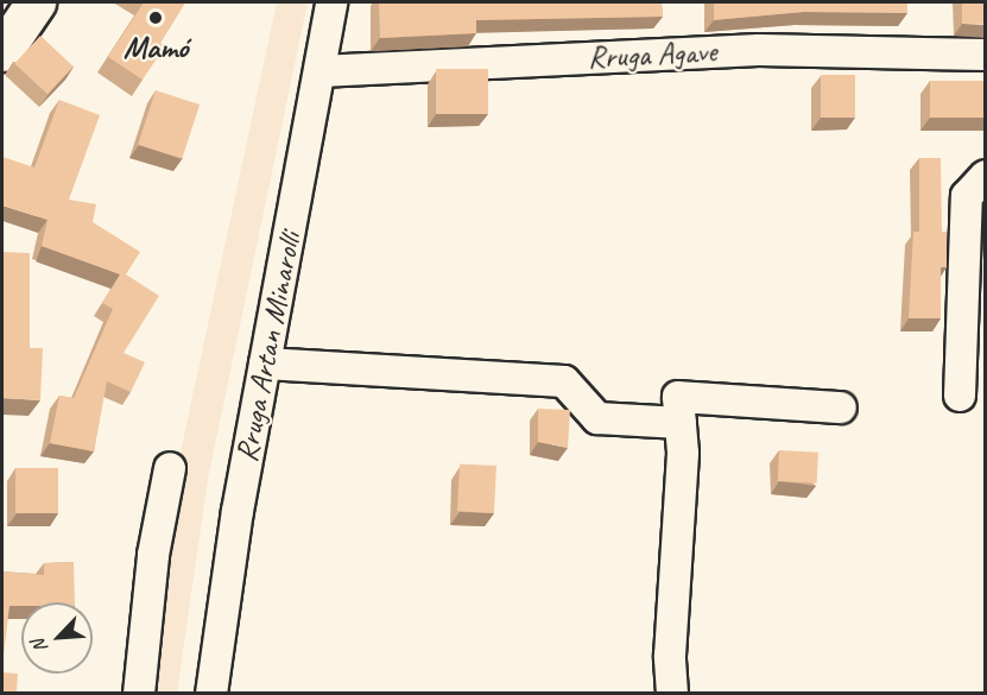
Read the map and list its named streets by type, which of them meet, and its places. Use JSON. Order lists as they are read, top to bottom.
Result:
{
  "streets": {
    "street": ["Rruga Agave", "Rruga Artan Minarolli"]
  },
  "crossings": [
    ["Rruga Agave", "Rruga Artan Minarolli"]
  ],
  "places": ["Mamó"],
  "north": "bottom left"
}
